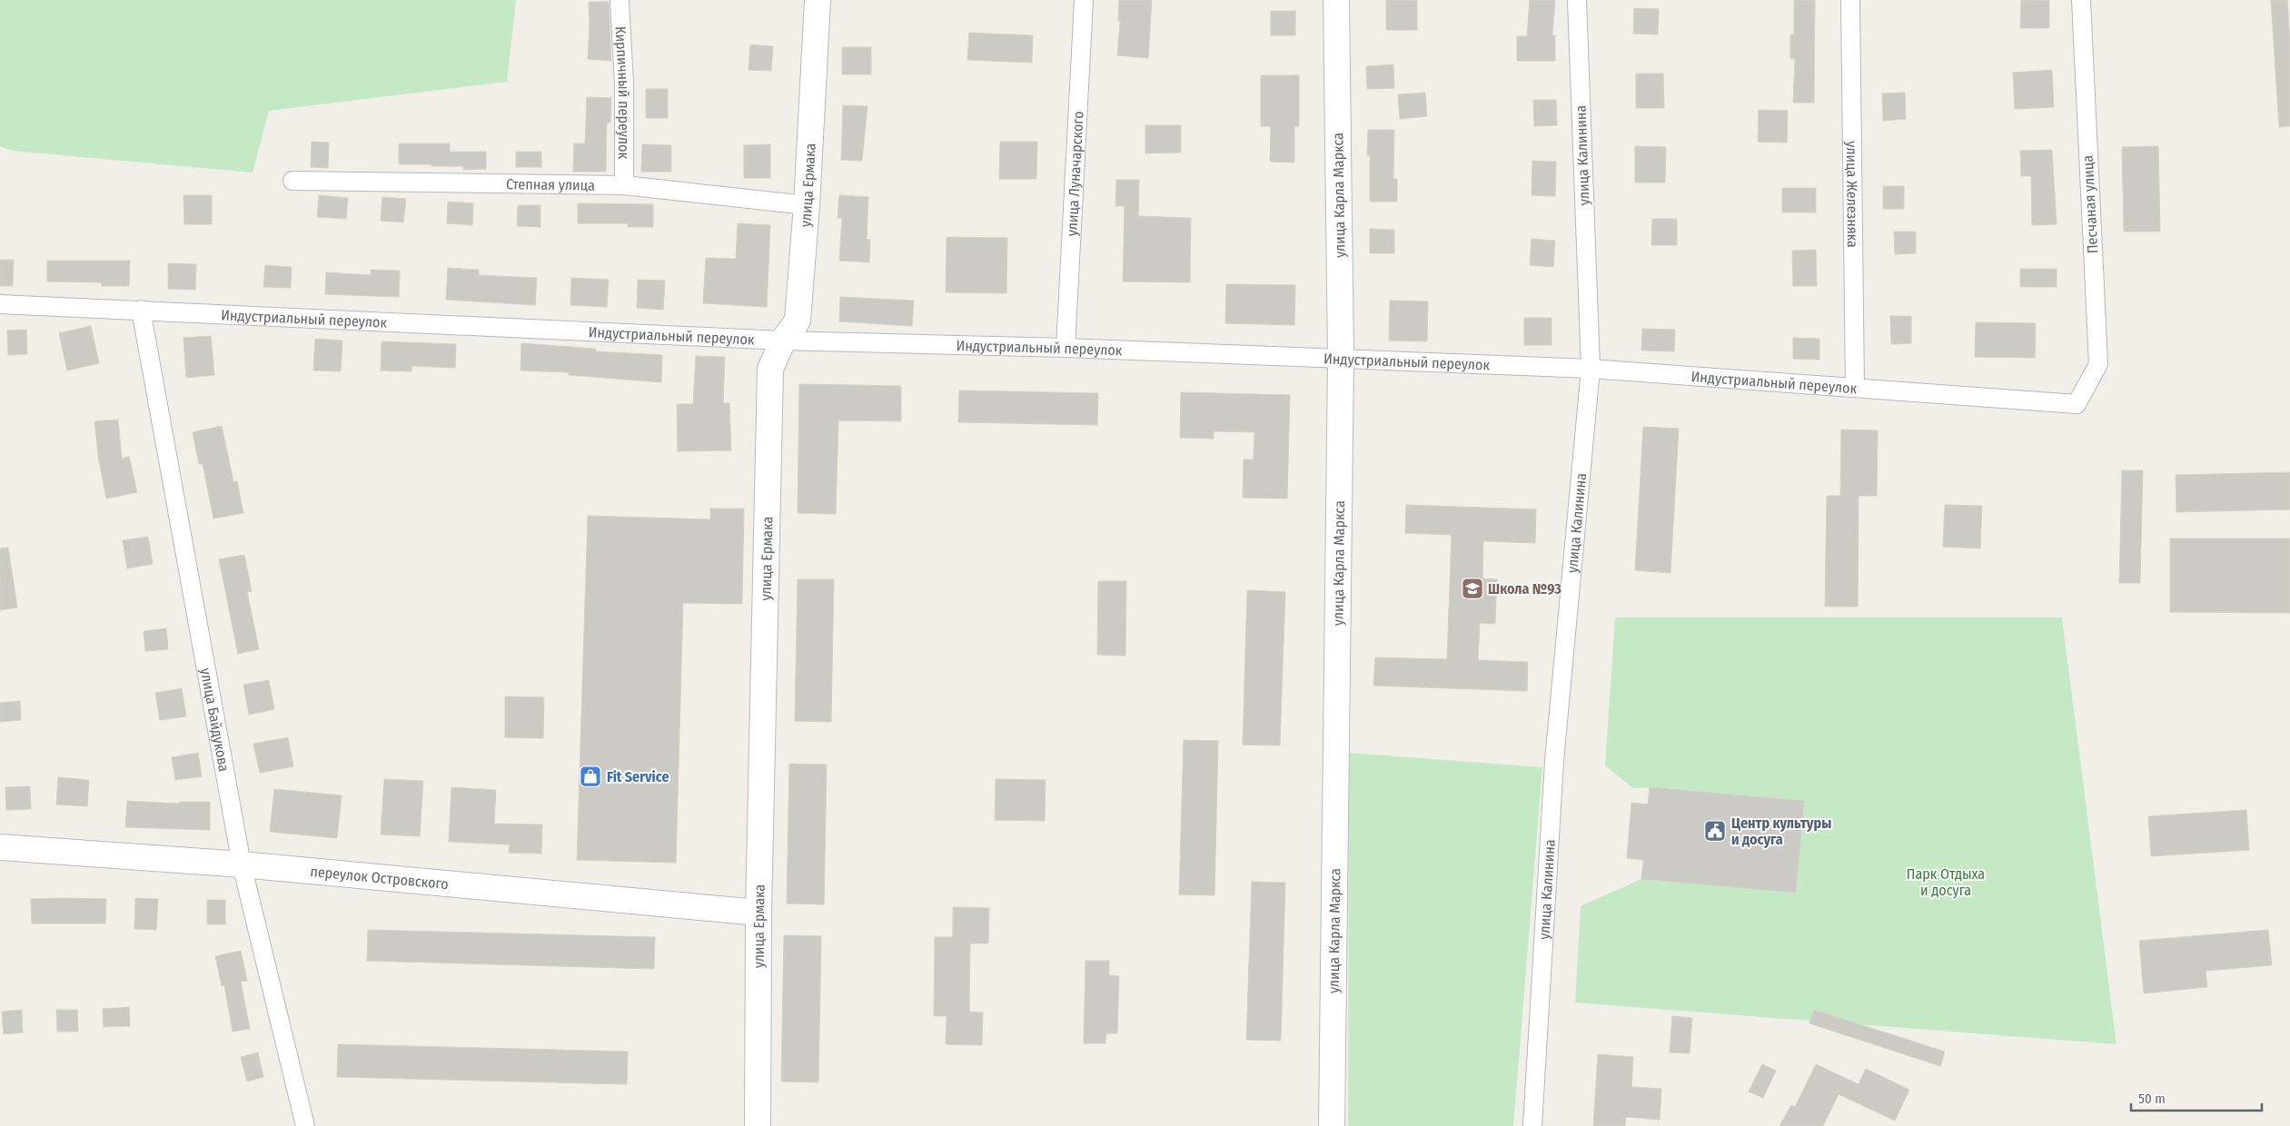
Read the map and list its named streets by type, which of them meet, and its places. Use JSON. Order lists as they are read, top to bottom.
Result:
{
  "streets": {
    "street": [
      "Кирпичный переулок",
      "улица Калинина",
      "улица Луначарского",
      "Степная улица",
      "улица Ермака",
      "улица Железняка",
      "улица Карла Маркса",
      "Песчаная улица",
      "Индустриальный переулок",
      "улица Байдукова",
      "переулок Островского"
    ]
  },
  "crossings": [
    ["Кирпичный переулок", "Степная улица"],
    ["улица Калинина", "Индустриальный переулок"],
    ["улица Луначарского", "Индустриальный переулок"],
    ["Степная улица", "улица Ермака"],
    ["улица Ермака", "Индустриальный переулок"],
    ["улица Ермака", "переулок Островского"],
    ["улица Железняка", "Индустриальный переулок"],
    ["улица Карла Маркса", "Индустриальный переулок"],
    ["Песчаная улица", "Индустриальный переулок"],
    ["Индустриальный переулок", "улица Байдукова"],
    ["улица Байдукова", "переулок Островского"]
  ],
  "parks": ["Парк Отдыха и досуга"],
  "places": {
    "school or university": ["Школа №93"],
    "shop": ["Fit Service"],
    "public building": ["Центр культуры и досуга"]
  },
  "scale_bar": "50 m"
}
